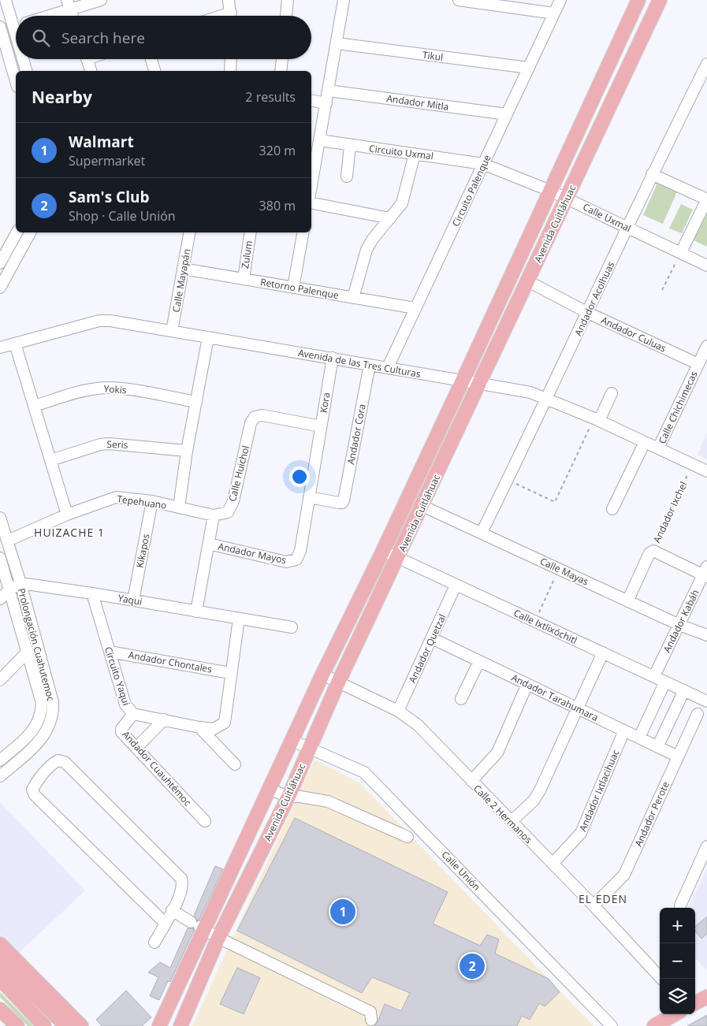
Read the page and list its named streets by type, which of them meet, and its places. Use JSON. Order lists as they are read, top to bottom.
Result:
{
  "streets": {
    "main road": ["Avenida Cuitláhuac"],
    "street": [
      "Tikul",
      "Andador Mitla",
      "Circuito Uxmal",
      "Circuito Palenque",
      "Calle Uxmal",
      "Zulum",
      "Calle Mayapán",
      "Retorno Palenque",
      "Andador Acolhuas",
      "Andador Culuas",
      "Avenida de las Tres Culturas",
      "Yokis",
      "Kora",
      "Calle Chichimecas",
      "Andador Cora",
      "Seris",
      "Calle Huichol",
      "Tepehuano",
      "Andador Ixchel",
      "Kikapos",
      "Andador Mayos",
      "Calle Mayas",
      "Yaqui",
      "Andador Kabáh",
      "Calle Ixtlixóchitl",
      "Prolongación Cuahutemoc",
      "Andador Quetzal",
      "Andador Chontales",
      "Circuito Yaqui",
      "Andador Tarahumara",
      "Andador Cuauhtémoc",
      "Andador Ixtlacihuac",
      "Calle 2 Hermanos",
      "Andador Perote",
      "Calle Unión"
    ]
  },
  "crossings": [
    ["Tikul", "Circuito Palenque"],
    ["Andador Mitla", "Circuito Palenque"],
    ["Circuito Uxmal", "Circuito Palenque"],
    ["Circuito Uxmal", "Calle Uxmal"],
    ["Circuito Palenque", "Calle Uxmal"],
    ["Circuito Palenque", "Retorno Palenque"],
    ["Circuito Palenque", "Avenida de las Tres Culturas"],
    ["Calle Uxmal", "Avenida Cuitláhuac"],
    ["Calle Uxmal", "Andador Acolhuas"],
    ["Avenida Cuitláhuac", "Andador Culuas"],
    ["Avenida Cuitláhuac", "Avenida de las Tres Culturas"],
    ["Avenida Cuitláhuac", "Calle Mayas"],
    ["Avenida Cuitláhuac", "Calle Ixtlixóchitl"],
    ["Avenida Cuitláhuac", "Calle 2 Hermanos"],
    ["Avenida Cuitláhuac", "Calle Unión"],
    ["Zulum", "Retorno Palenque"],
    ["Calle Mayapán", "Retorno Palenque"],
    ["Calle Mayapán", "Avenida de las Tres Culturas"],
    ["Andador Acolhuas", "Andador Culuas"],
    ["Andador Acolhuas", "Avenida de las Tres Culturas"],
    ["Andador Acolhuas", "Calle Mayas"],
    ["Andador Culuas", "Calle Chichimecas"],
    ["Avenida de las Tres Culturas", "Kora"],
    ["Avenida de las Tres Culturas", "Calle Chichimecas"],
    ["Avenida de las Tres Culturas", "Andador Cora"],
    ["Avenida de las Tres Culturas", "Tepehuano"],
    ["Avenida de las Tres Culturas", "Andador Ixchel"],
    ["Yokis", "Tepehuano"],
    ["Kora", "Calle Huichol"],
    ["Andador Cora", "Andador Mayos"],
    ["Seris", "Tepehuano"],
    ["Tepehuano", "Kikapos"],
    ["Tepehuano", "Prolongación Cuahutemoc"],
    ["Andador Ixchel", "Calle Mayas"],
    ["Kikapos", "Yaqui"],
    ["Calle Mayas", "Andador Kabáh"],
    ["Yaqui", "Prolongación Cuahutemoc"],
    ["Yaqui", "Circuito Yaqui"],
    ["Andador Kabáh", "Calle Ixtlixóchitl"],
    ["Calle Ixtlixóchitl", "Andador Quetzal"],
    ["Andador Quetzal", "Andador Tarahumara"],
    ["Andador Quetzal", "Calle 2 Hermanos"],
    ["Andador Chontales", "Circuito Yaqui"],
    ["Circuito Yaqui", "Andador Cuauhtémoc"],
    ["Andador Tarahumara", "Andador Ixtlacihuac"],
    ["Andador Tarahumara", "Andador Perote"],
    ["Andador Ixtlacihuac", "Calle 2 Hermanos"],
    ["Calle 2 Hermanos", "Andador Perote"]
  ],
  "districts": ["HUIZACHE 1", "EL EDEN"],
  "page": {
    "search": "Search here",
    "heading": ["Nearby", "2 results"],
    "list": [
      {
        "mark": "1",
        "name": "Walmart",
        "note": "Supermarket",
        "value": "320 m"
      },
      {
        "mark": "2",
        "name": "Sam's Club",
        "note": "Shop · Calle Unión",
        "value": "380 m"
      }
    ],
    "pins": ["1", "2"],
    "map_buttons": ["+", "−"]
  }
}
